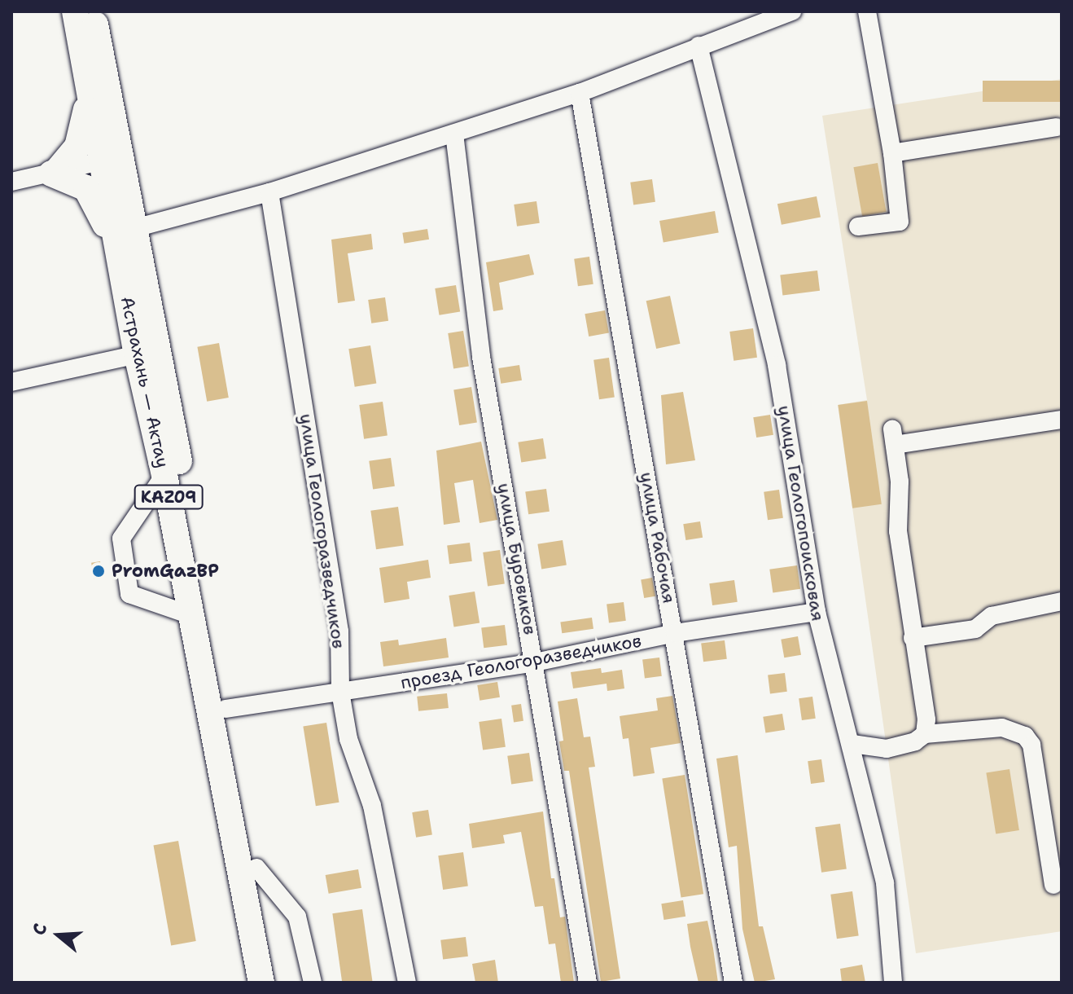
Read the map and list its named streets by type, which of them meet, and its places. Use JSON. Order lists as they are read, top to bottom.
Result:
{
  "streets": {
    "highway": ["Астрахань — Актау", "KAZ09"],
    "street": [
      "улица Геологопоисковая",
      "улица Геологоразведчиков",
      "улица Рабочая",
      "улица Буровиков",
      "проезд Геологоразведчиков"
    ]
  },
  "crossings": [
    ["Астрахань — Актау", "проезд Геологоразведчиков"],
    ["улица Геологопоисковая", "проезд Геологоразведчиков"],
    ["улица Геологоразведчиков", "проезд Геологоразведчиков"],
    ["улица Рабочая", "проезд Геологоразведчиков"],
    ["улица Буровиков", "проезд Геологоразведчиков"]
  ],
  "places": ["PromGazBP"],
  "north": "left"
}
